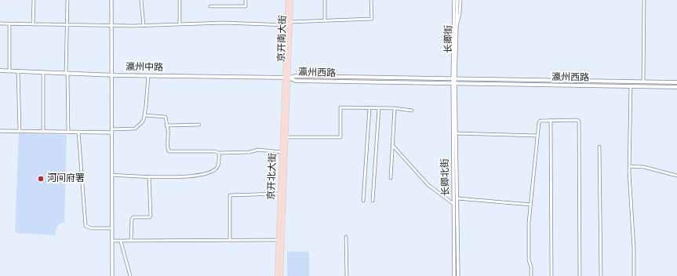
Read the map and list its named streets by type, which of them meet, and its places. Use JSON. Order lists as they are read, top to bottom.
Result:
{
  "streets": {
    "main road": [
      "京开南大街",
      "瀛州中路",
      "瀛州西路",
      "京开北大街"
    ],
    "street": ["长卿街", "长卿北街"]
  },
  "crossings": [
    ["京开南大街", "瀛州中路"],
    ["京开南大街", "瀛州西路"],
    ["京开南大街", "京开北大街"],
    ["长卿街", "瀛州西路"],
    ["长卿街", "长卿北街"],
    ["瀛州中路", "瀛州西路"],
    ["瀛州中路", "京开北大街"],
    ["瀛州西路", "京开北大街"],
    ["瀛州西路", "长卿北街"]
  ],
  "places": ["河间府署"]
}
